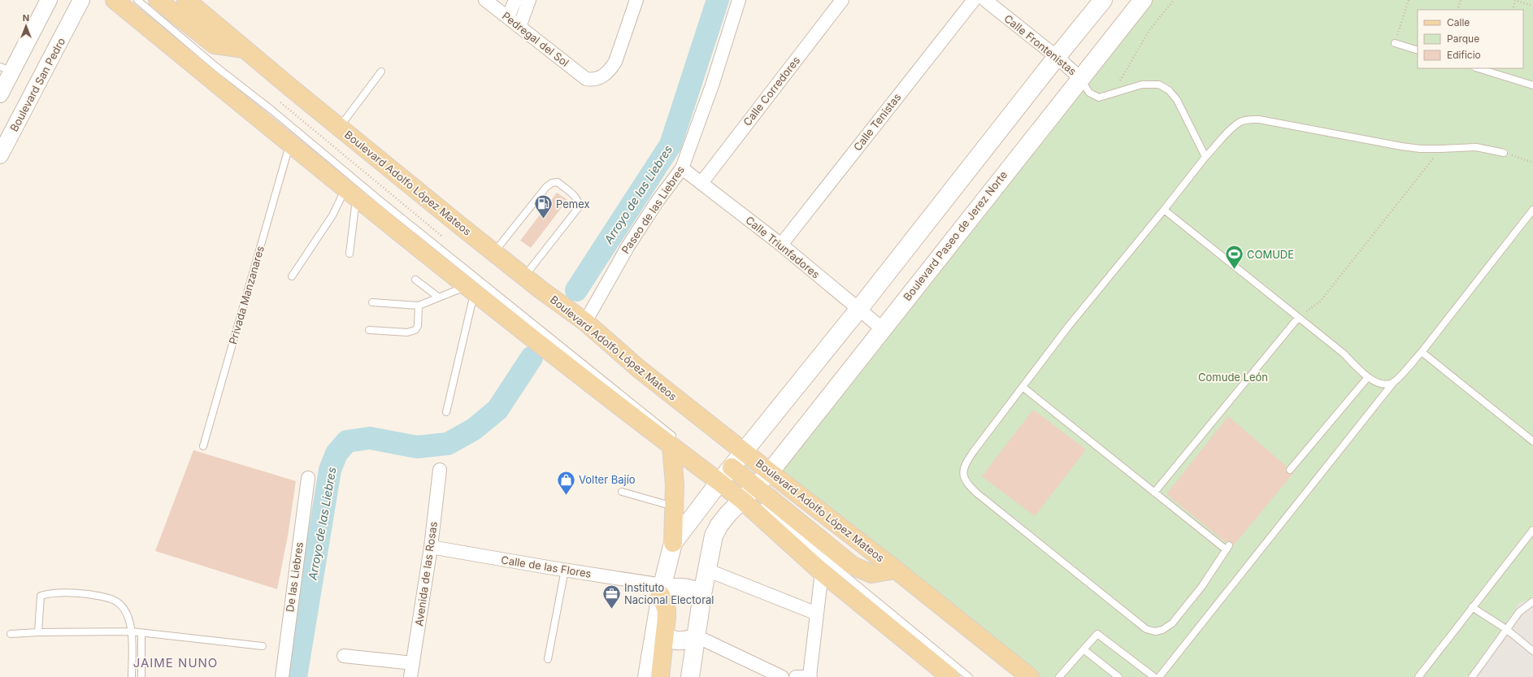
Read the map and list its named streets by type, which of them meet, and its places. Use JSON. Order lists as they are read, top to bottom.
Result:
{
  "streets": {
    "main road": ["Boulevard Adolfo López Mateos", "Boulevard Paseo de Jerez Norte"],
    "street": [
      "Pedregal del Sol",
      "Calle Frontenistas",
      "Boulevard San Pedro",
      "Calle Corredores",
      "Calle Tenistas",
      "Paseo de las Liebres",
      "Calle Triunfadores",
      "Calle de las Flores",
      "Avenida de las Rosas",
      "De las Liebres"
    ],
    "lane": ["Privada Manzanares"]
  },
  "crossings": [
    ["Calle Frontenistas", "Boulevard Paseo de Jerez Norte"],
    ["Calle Corredores", "Calle Triunfadores"],
    ["Calle Tenistas", "Calle Triunfadores"],
    ["Boulevard Adolfo López Mateos", "Paseo de las Liebres"],
    ["Boulevard Adolfo López Mateos", "Boulevard Paseo de Jerez Norte"],
    ["Paseo de las Liebres", "Calle Triunfadores"],
    ["Boulevard Paseo de Jerez Norte", "Calle Triunfadores"],
    ["Calle de las Flores", "Avenida de las Rosas"]
  ],
  "districts": ["JAIME NUNO"],
  "water": ["Arroyo de las Liebres"],
  "parks": ["Comude León"],
  "places": {
    "fuel station": ["Pemex"],
    "sports": ["COMUDE"],
    "shop": ["Volter Bajío"],
    "office": ["Instituto Nacional Electoral"]
  },
  "legend": ["Calle", "Parque", "Edificio"],
  "north": "top"
}
